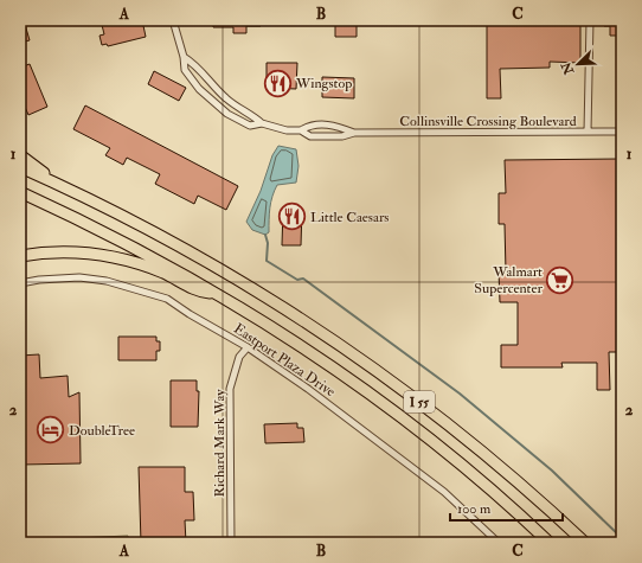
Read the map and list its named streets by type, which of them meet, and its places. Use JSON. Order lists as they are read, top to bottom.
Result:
{
  "streets": {
    "highway": ["I 55"],
    "street": ["Collinsville Crossing Boulevard", "Eastport Plaza Drive", "Richard Mark Way"]
  },
  "crossings": [
    ["Eastport Plaza Drive", "Richard Mark Way"]
  ],
  "places": {
    "restaurant": ["Wingstop", "Little Caesars"],
    "supermarket": ["Walmart Supercenter"],
    "hotel": ["DoubleTree"]
  },
  "scale_bar": "100 m",
  "north": "bottom left",
  "grid": {
    "columns": ["A", "B", "C"],
    "rows": ["1", "2"]
  }
}
